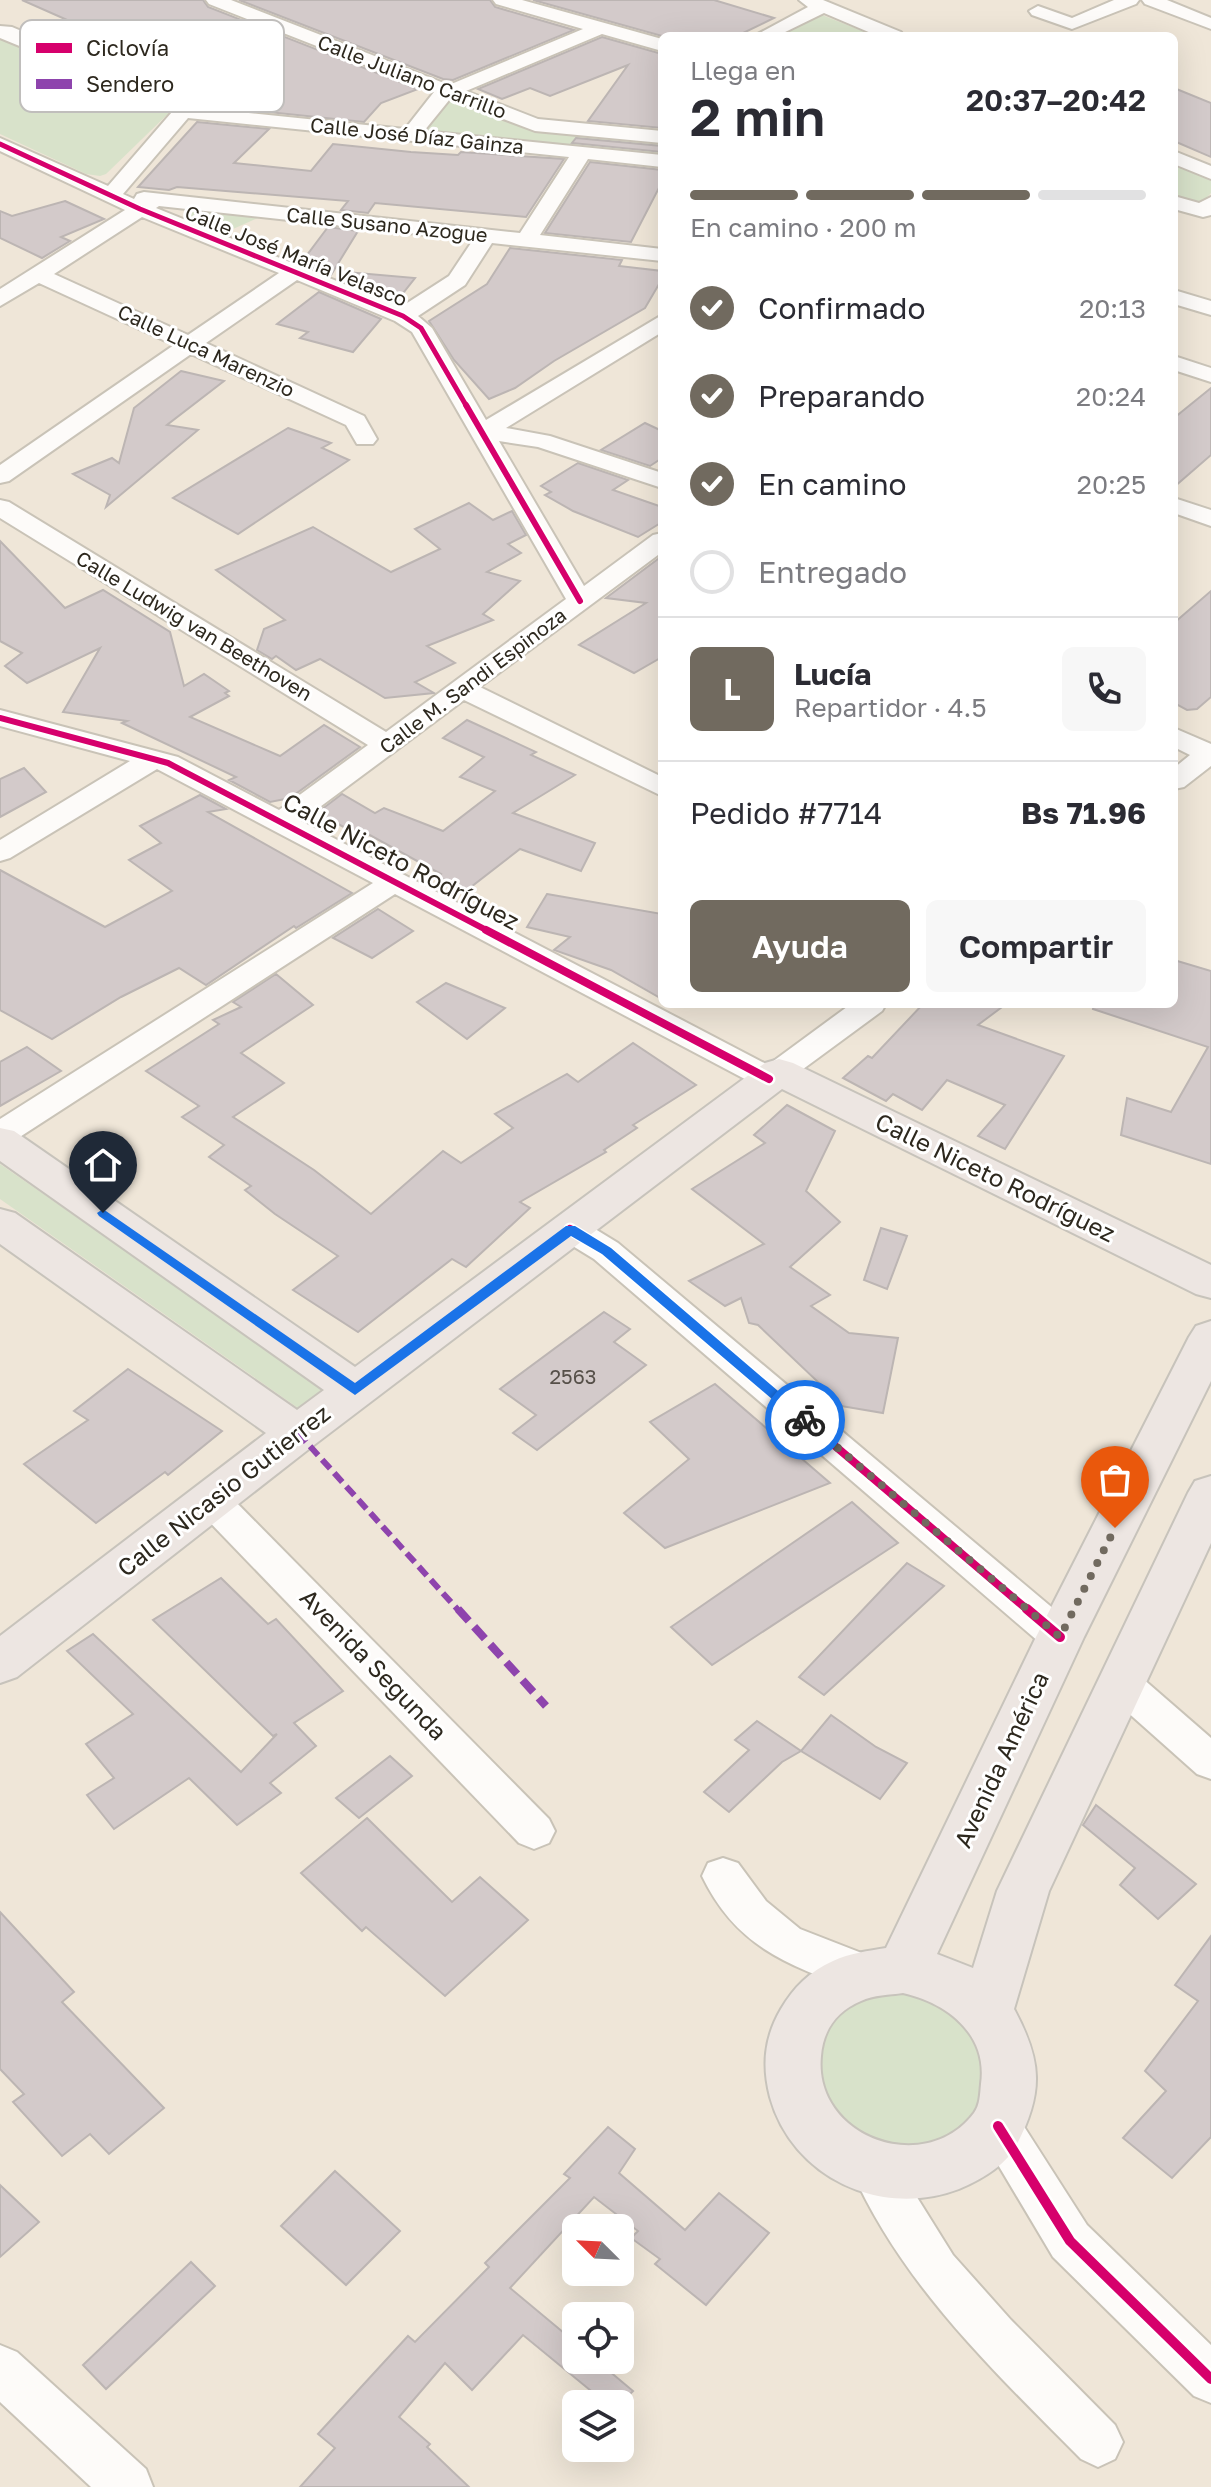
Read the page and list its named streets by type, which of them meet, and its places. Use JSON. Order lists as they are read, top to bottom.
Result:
{
  "streets": {
    "main road": ["Calle Niceto Rodríguez", "Calle Nicasio Gutierrez", "Avenida América"],
    "street": [
      "Calle Juliano Carrillo",
      "Calle José Díaz Gainza",
      "Calle Susano Azogue",
      "Calle José María Velasco",
      "Calle Luca Marenzio",
      "Calle Ludwig van Beethoven",
      "Calle M. Sandi Espinoza",
      "Avenida Segunda"
    ]
  },
  "crossings": [
    ["Calle Susano Azogue", "Calle José María Velasco"],
    ["Calle José María Velasco", "Calle M. Sandi Espinoza"],
    ["Calle Ludwig van Beethoven", "Calle M. Sandi Espinoza"],
    ["Calle M. Sandi Espinoza", "Calle Niceto Rodríguez"],
    ["Calle Niceto Rodríguez", "Calle Nicasio Gutierrez"],
    ["Calle Nicasio Gutierrez", "Avenida Segunda"]
  ],
  "house_numbers": ["2563"],
  "legend": ["Ciclovía", "Sendero"],
  "north": "top left",
  "page": {
    "heading": ["2 min", "Llega en", "20:37–20:42"],
    "panel": [
      "Lucía",
      "Repartidor · 4.5",
      "Pedido #7714",
      "Bs 71.96"
    ],
    "bar": "En camino · 200 m",
    "list": [
      ["Confirmado", "20:13"],
      ["Preparando", "20:24"],
      ["En camino", "20:25"],
      "Entregado"
    ],
    "round": "L",
    "buttons": ["Ayuda", "Compartir"]
  }
}
